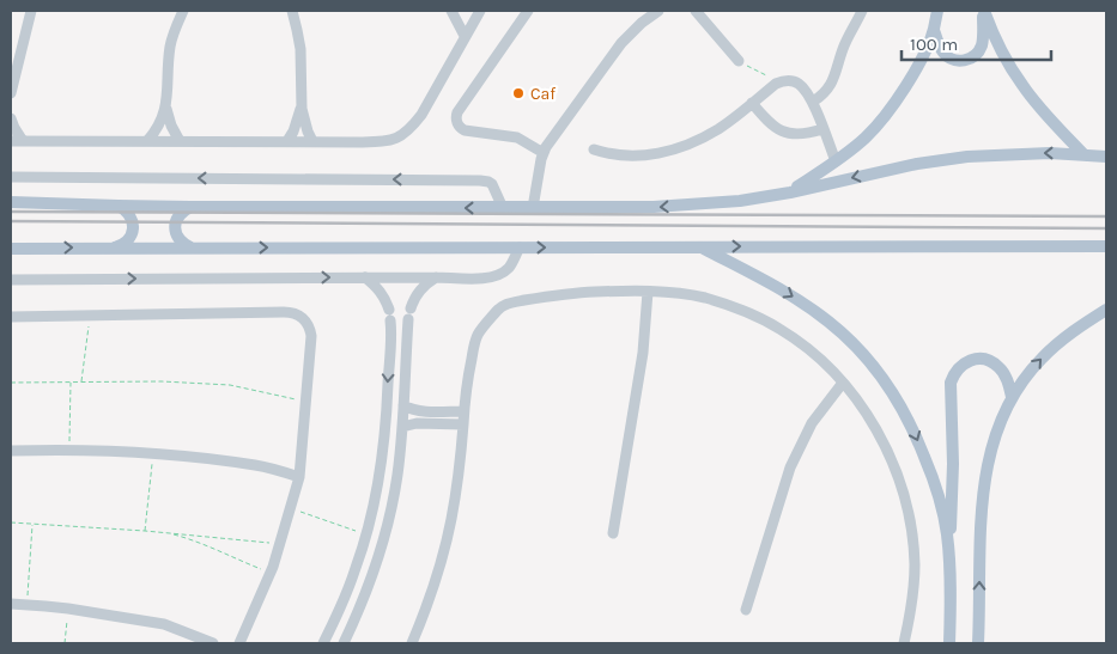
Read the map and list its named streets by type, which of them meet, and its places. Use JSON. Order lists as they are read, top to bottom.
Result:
{
  "places": ["Caf"],
  "scale_bar": "100 m"
}
